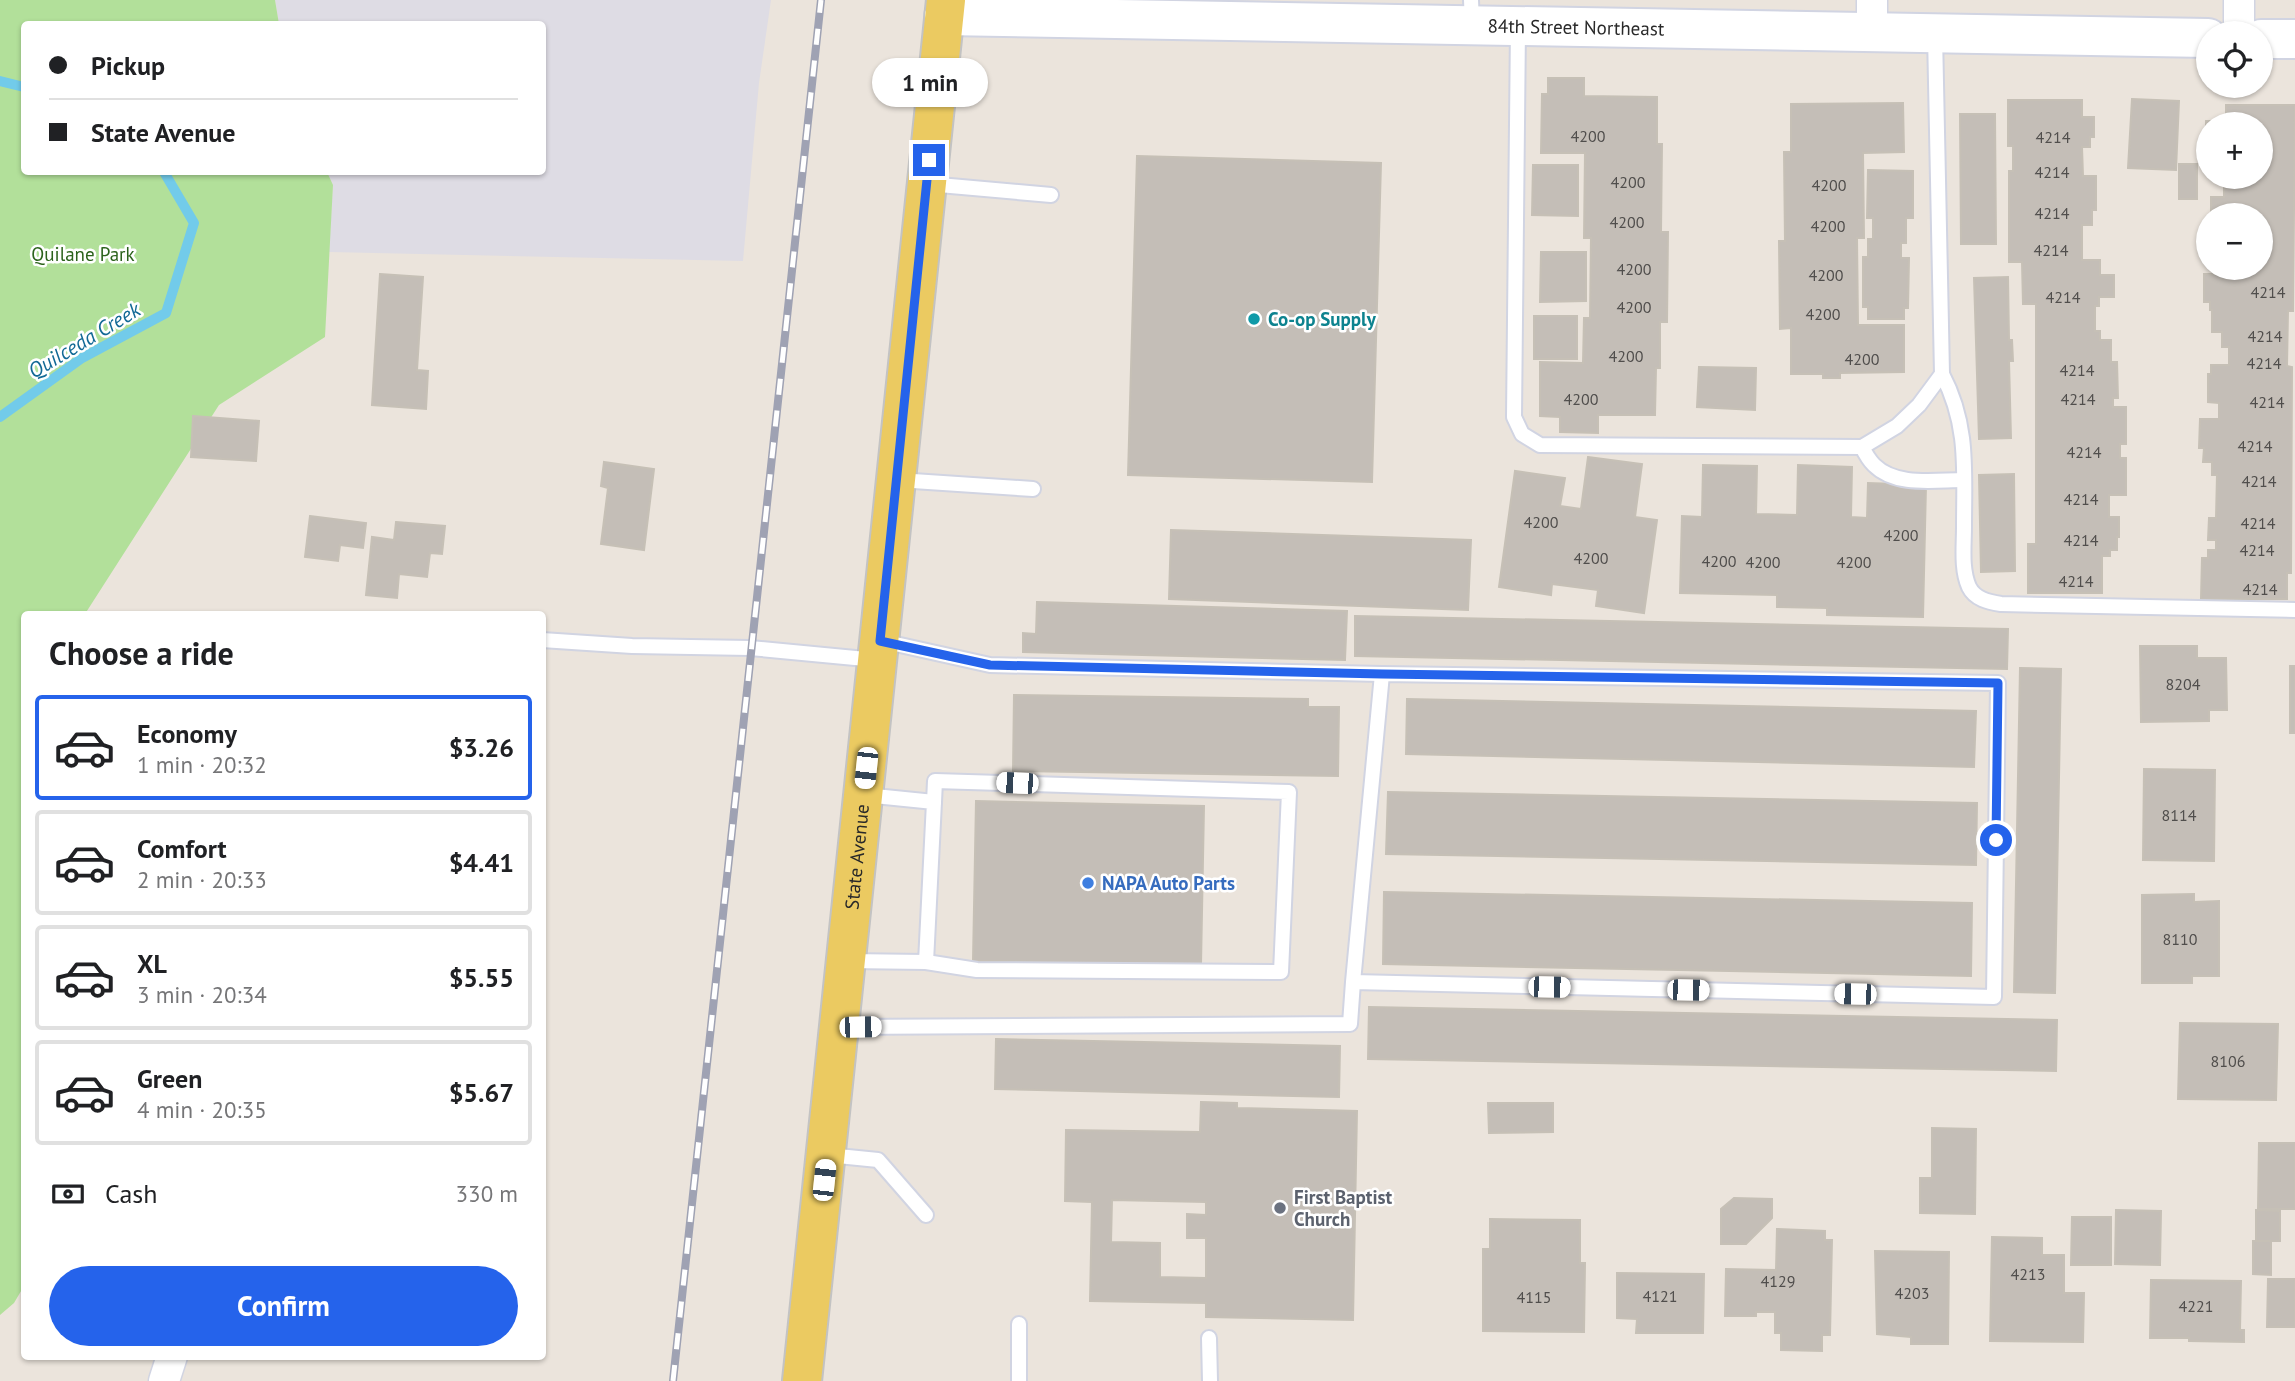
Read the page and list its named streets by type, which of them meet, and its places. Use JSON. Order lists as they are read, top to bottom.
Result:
{
  "streets": {
    "main road": ["State Avenue"],
    "street": ["84th Street Northeast"]
  },
  "crossings": [
    ["84th Street Northeast", "State Avenue"]
  ],
  "water": ["Quilceda Creek"],
  "parks": ["Quilane Park"],
  "places": ["Co-op Supply", "NAPA Auto Parts", "First Baptist Church"],
  "house_numbers": [
    "4200",
    "4214",
    "4214",
    "4200",
    "4200",
    "4214",
    "4200",
    "4200",
    "4214",
    "4200",
    "4200",
    "4214",
    "4214",
    "4200",
    "4200",
    "4214",
    "4200",
    "4200",
    "4214",
    "4214",
    "4200",
    "4214",
    "4214",
    "4214",
    "4214",
    "4214",
    "4214",
    "4200",
    "4214",
    "4200",
    "4214",
    "4214",
    "4200",
    "4200",
    "4200",
    "4200",
    "4214",
    "4214",
    "8204",
    "8114",
    "8110",
    "8106",
    "4213",
    "4129",
    "4203",
    "4121",
    "4115",
    "4221"
  ],
  "page": {
    "map_buttons": ["+", "−"],
    "banner": ["Pickup", "State Avenue"],
    "bubble": "1 min",
    "heading": "Choose a ride",
    "list": [
      {
        "name": "Economy",
        "note": "1 min · 20:32",
        "value": "$3.26"
      },
      {
        "name": "Comfort",
        "note": "2 min · 20:33",
        "value": "$4.41"
      },
      {
        "name": "XL",
        "note": "3 min · 20:34",
        "value": "$5.55"
      },
      {
        "name": "Green",
        "note": "4 min · 20:35",
        "value": "$5.67"
      }
    ],
    "pay": ["Cash", "330 m"],
    "buttons": "Confirm"
  }
}
